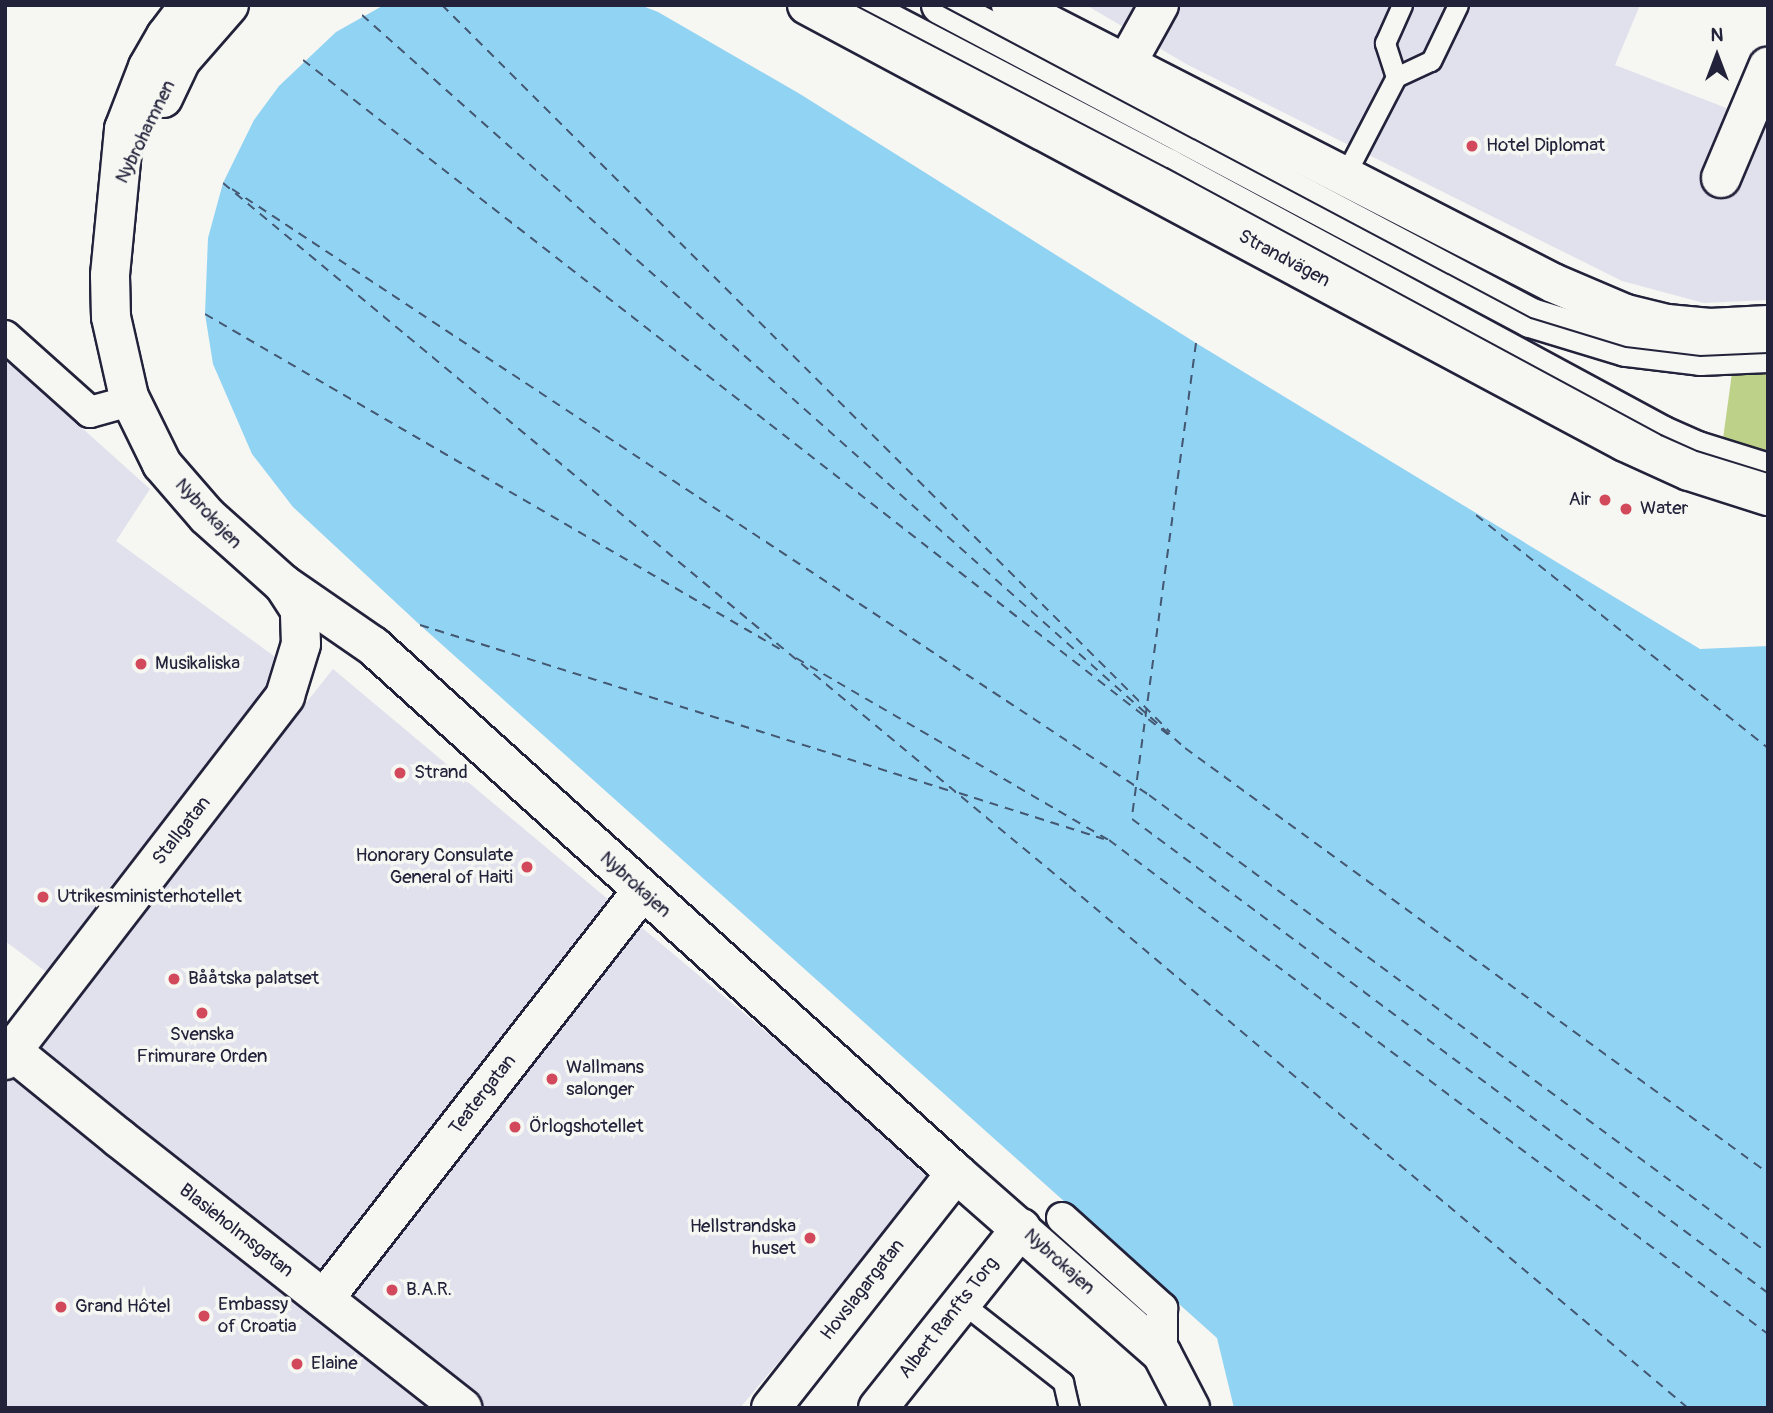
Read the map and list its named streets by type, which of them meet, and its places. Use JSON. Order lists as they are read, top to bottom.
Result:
{
  "streets": {
    "street": [
      "Nybrohamnen",
      "Strandvägen",
      "Nybrokajen",
      "Stallgatan",
      "Teatergatan",
      "Blasieholmsgatan",
      "Hovslagargatan",
      "Albert Ranfts Torg"
    ]
  },
  "crossings": [
    ["Nybrohamnen", "Nybrokajen"],
    ["Nybrokajen", "Stallgatan"],
    ["Nybrokajen", "Teatergatan"],
    ["Nybrokajen", "Hovslagargatan"],
    ["Nybrokajen", "Albert Ranfts Torg"],
    ["Stallgatan", "Blasieholmsgatan"],
    ["Teatergatan", "Blasieholmsgatan"]
  ],
  "places": [
    "Hotel Diplomat",
    "Air",
    "Water",
    "Musikaliska",
    "Strand",
    "Honorary Consulate General of Haiti",
    "Utrikesministerhotellet",
    "Bååtska palatset",
    "Svenska Frimurare Orden",
    "Wallmans salonger",
    "Örlogshotellet",
    "Hellstrandska huset",
    "B.A.R.",
    "Grand Hôtel",
    "Embassy of Croatia",
    "Elaine"
  ],
  "north": "top"
}
